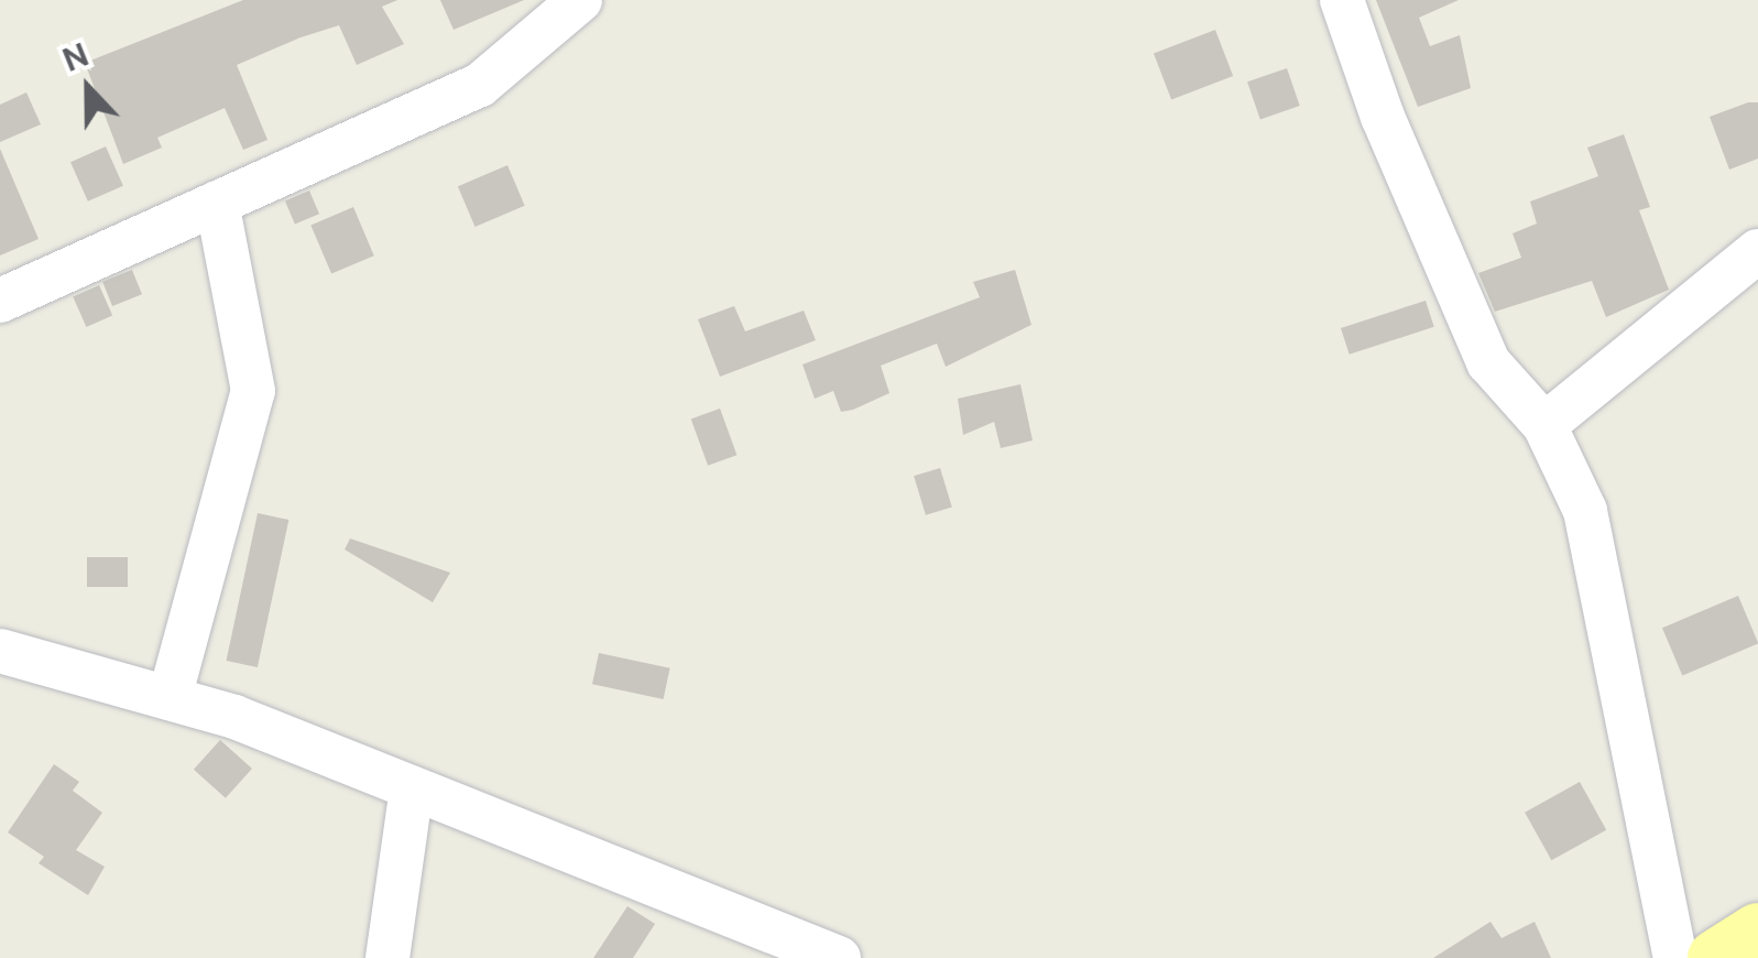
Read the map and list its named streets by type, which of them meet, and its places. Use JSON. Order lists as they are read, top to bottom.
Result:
{
  "north": "top"
}
